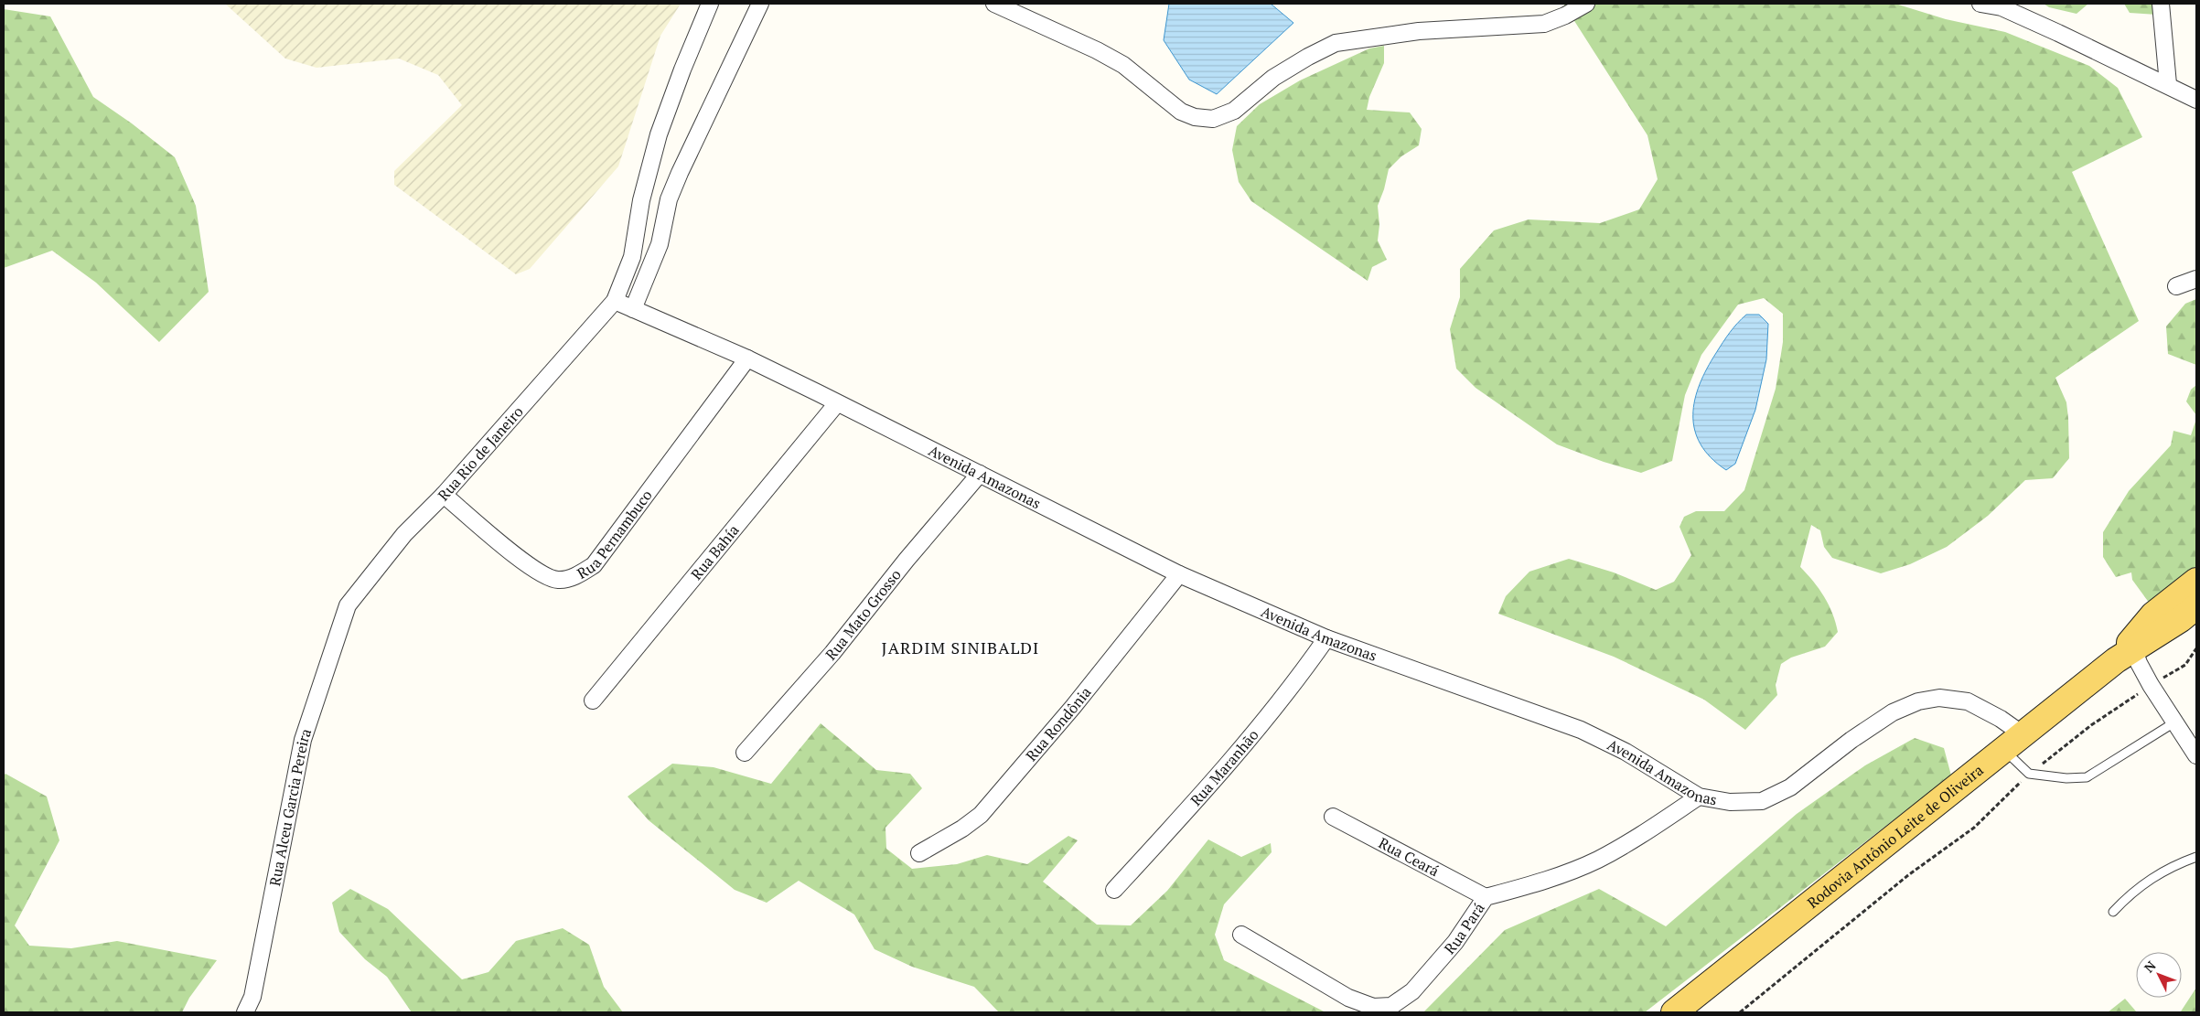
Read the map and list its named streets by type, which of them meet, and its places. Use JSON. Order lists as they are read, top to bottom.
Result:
{
  "streets": {
    "main road": ["Rodovia Antônio Leite de Oliveira"],
    "street": [
      "Rua Rio de Janeiro",
      "Avenida Amazonas",
      "Rua Pernambuco",
      "Rua Bahía",
      "Rua Mato Grosso",
      "Rua Rondônia",
      "Rua Maranhão",
      "Rua Alceu Garcia Pereira",
      "Rua Ceará",
      "Rua Pará"
    ]
  },
  "crossings": [
    ["Rua Rio de Janeiro", "Avenida Amazonas"],
    ["Rua Rio de Janeiro", "Rua Pernambuco"],
    ["Rua Rio de Janeiro", "Rua Alceu Garcia Pereira"],
    ["Avenida Amazonas", "Rua Pernambuco"],
    ["Avenida Amazonas", "Rua Bahía"],
    ["Avenida Amazonas", "Rua Mato Grosso"],
    ["Avenida Amazonas", "Rua Rondônia"],
    ["Avenida Amazonas", "Rua Maranhão"],
    ["Avenida Amazonas", "Rodovia Antônio Leite de Oliveira"],
    ["Avenida Amazonas", "Rua Pará"],
    ["Rua Ceará", "Rua Pará"]
  ],
  "districts": ["JARDIM SINIBALDI"],
  "north": "top left"
}
